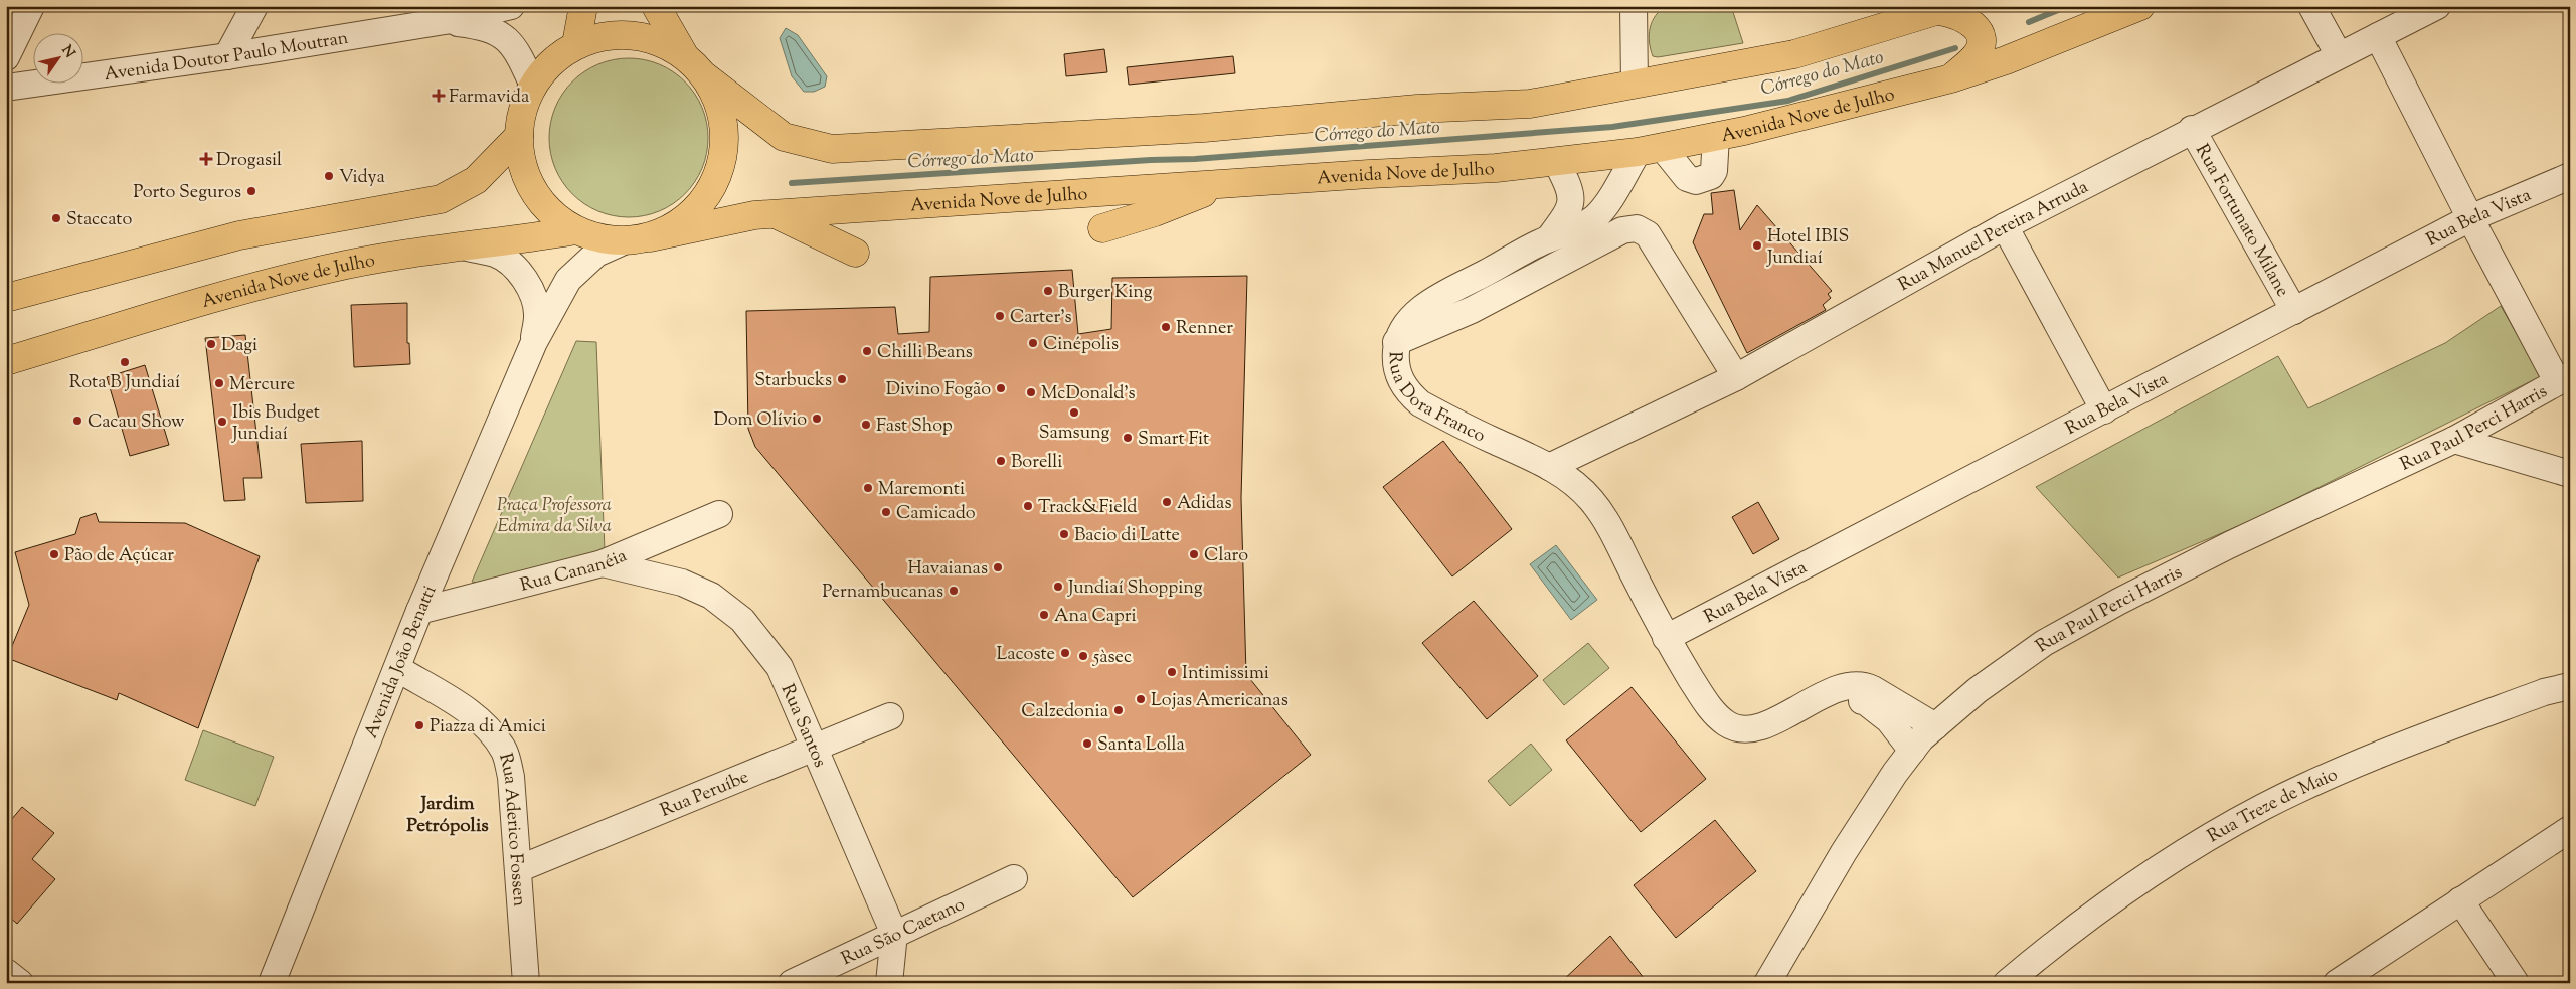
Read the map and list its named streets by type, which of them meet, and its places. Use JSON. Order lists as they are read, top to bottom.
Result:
{
  "streets": {
    "main road": ["Avenida Nove de Julho"],
    "street": [
      "Avenida Doutor Paulo Moutran",
      "Rua Bela Vista",
      "Rua Fortunato Milane",
      "Rua Manuel Pereira Arruda",
      "Rua Dora Franco",
      "Rua Paul Perci Harris",
      "Rua Cananéia",
      "Avenida João Benatti",
      "Rua Santos",
      "Rua Peruíbe",
      "Rua Treze de Maio",
      "Rua Aderico Fossen",
      "Rua São Caetano"
    ]
  },
  "crossings": [
    ["Avenida Nove de Julho", "Avenida João Benatti"],
    ["Rua Bela Vista", "Rua Fortunato Milane"],
    ["Rua Bela Vista", "Rua Dora Franco"],
    ["Rua Fortunato Milane", "Rua Manuel Pereira Arruda"],
    ["Rua Manuel Pereira Arruda", "Rua Dora Franco"],
    ["Rua Dora Franco", "Rua Paul Perci Harris"],
    ["Rua Cananéia", "Avenida João Benatti"],
    ["Rua Cananéia", "Rua Santos"],
    ["Avenida João Benatti", "Rua Aderico Fossen"],
    ["Rua Santos", "Rua Peruíbe"],
    ["Rua Santos", "Rua São Caetano"],
    ["Rua Peruíbe", "Rua Aderico Fossen"]
  ],
  "districts": ["Jardim Petrópolis"],
  "water": ["Córrego do Mato"],
  "parks": ["Praça Professora Edmira da Silva"],
  "places": {
    "health": ["Farmavida", "Drogasil"],
    "other": [
      "Vidya",
      "Porto Seguros",
      "Staccato",
      "Hotel IBIS Jundiaí",
      "Burger King",
      "Carter's",
      "Renner",
      "Cinépolis",
      "Dagi",
      "Chilli Beans",
      "Rota B Jundiaí",
      "Starbucks",
      "Mercure",
      "Divino Fogão",
      "McDonald's",
      "Samsung",
      "Dom Olívio",
      "Cacau Show",
      "Ibis Budget Jundiaí",
      "Fast Shop",
      "Smart Fit",
      "Borelli",
      "Maremonti",
      "Adidas",
      "Track&Field",
      "Camicado",
      "Bacio di Latte",
      "Pão de Açúcar",
      "Claro",
      "Havaianas",
      "Jundiaí Shopping",
      "Pernambucanas",
      "Ana Capri",
      "Lacoste",
      "5àsec",
      "Intimissimi",
      "Lojas Americanas",
      "Calzedonia",
      "Piazza di Amici",
      "Santa Lolla"
    ]
  },
  "north": "top right"
}
